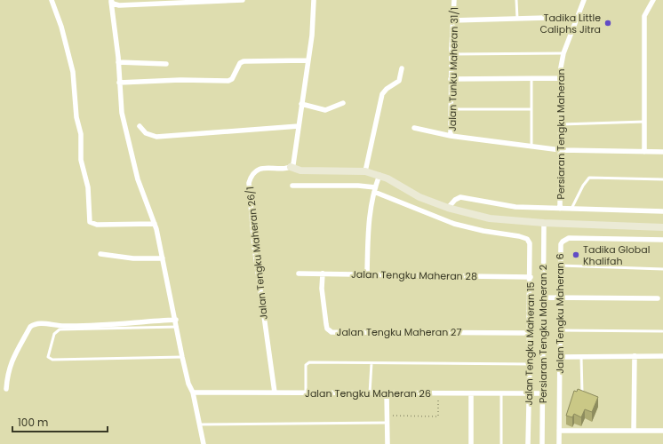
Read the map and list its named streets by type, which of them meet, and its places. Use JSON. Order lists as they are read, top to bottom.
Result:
{
  "streets": {
    "street": [
      "Jalan Tunku Maheran 31/1",
      "Persiaran Tengku Maheran",
      "Jalan Tengku Maheran 26/1",
      "Jalan Tengku Maheran 28",
      "Jalan Tengku Maheran 6",
      "Jalan Tengku Maheran 27",
      "Persiaran Tengku Maheran 2",
      "Jalan Tengku Maheran 15",
      "Jalan Tengku Maheran 26"
    ]
  },
  "crossings": [
    ["Jalan Tunku Maheran 31/1", "Persiaran Tengku Maheran"],
    ["Jalan Tengku Maheran 26/1", "Jalan Tengku Maheran 26"],
    ["Jalan Tengku Maheran 28", "Jalan Tengku Maheran 27"],
    ["Jalan Tengku Maheran 28", "Jalan Tengku Maheran 15"],
    ["Jalan Tengku Maheran 27", "Jalan Tengku Maheran 15"],
    ["Persiaran Tengku Maheran 2", "Jalan Tengku Maheran 26"],
    ["Jalan Tengku Maheran 15", "Jalan Tengku Maheran 26"]
  ],
  "places": ["Tadika Little Caliphs Jitra", "Tadika Global Khalifah"],
  "scale_bar": "100 m"
}
